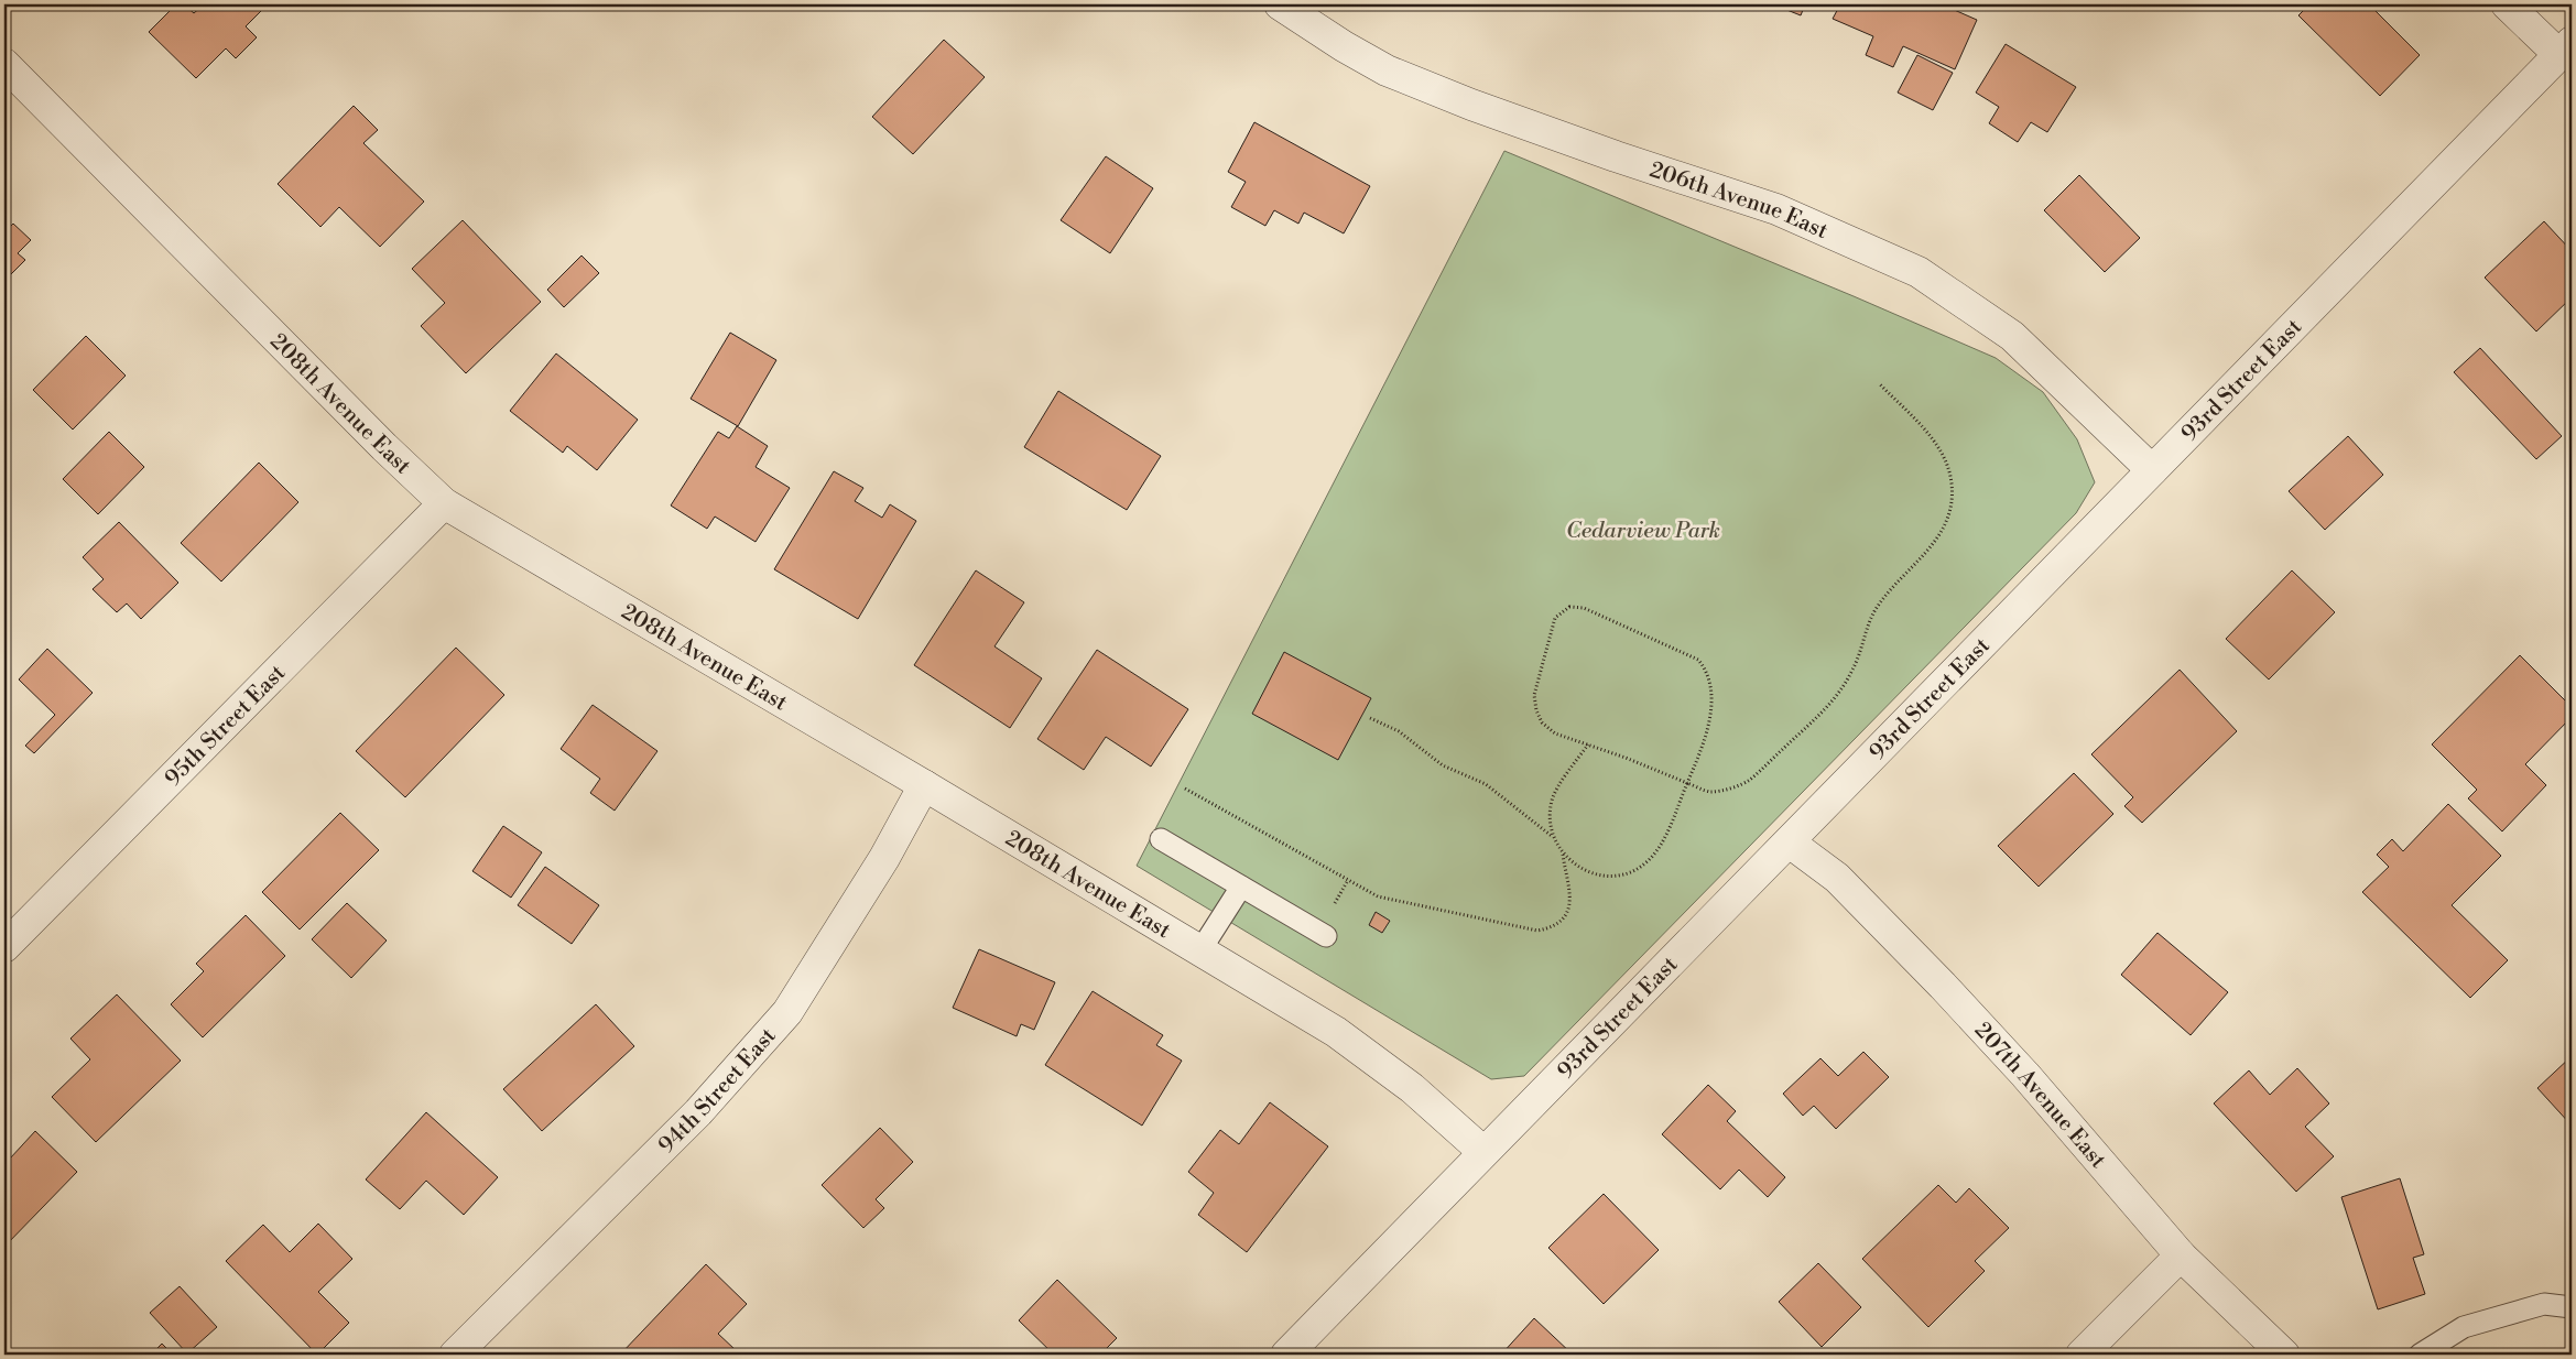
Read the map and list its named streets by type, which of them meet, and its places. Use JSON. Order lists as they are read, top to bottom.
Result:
{
  "streets": {
    "street": [
      "206th Avenue East",
      "93rd Street East",
      "208th Avenue East",
      "95th Street East",
      "94th Street East",
      "207th Avenue East"
    ]
  },
  "crossings": [
    ["206th Avenue East", "93rd Street East"],
    ["93rd Street East", "208th Avenue East"],
    ["93rd Street East", "207th Avenue East"],
    ["208th Avenue East", "95th Street East"],
    ["208th Avenue East", "94th Street East"]
  ],
  "parks": ["Cedarview Park"]
}
